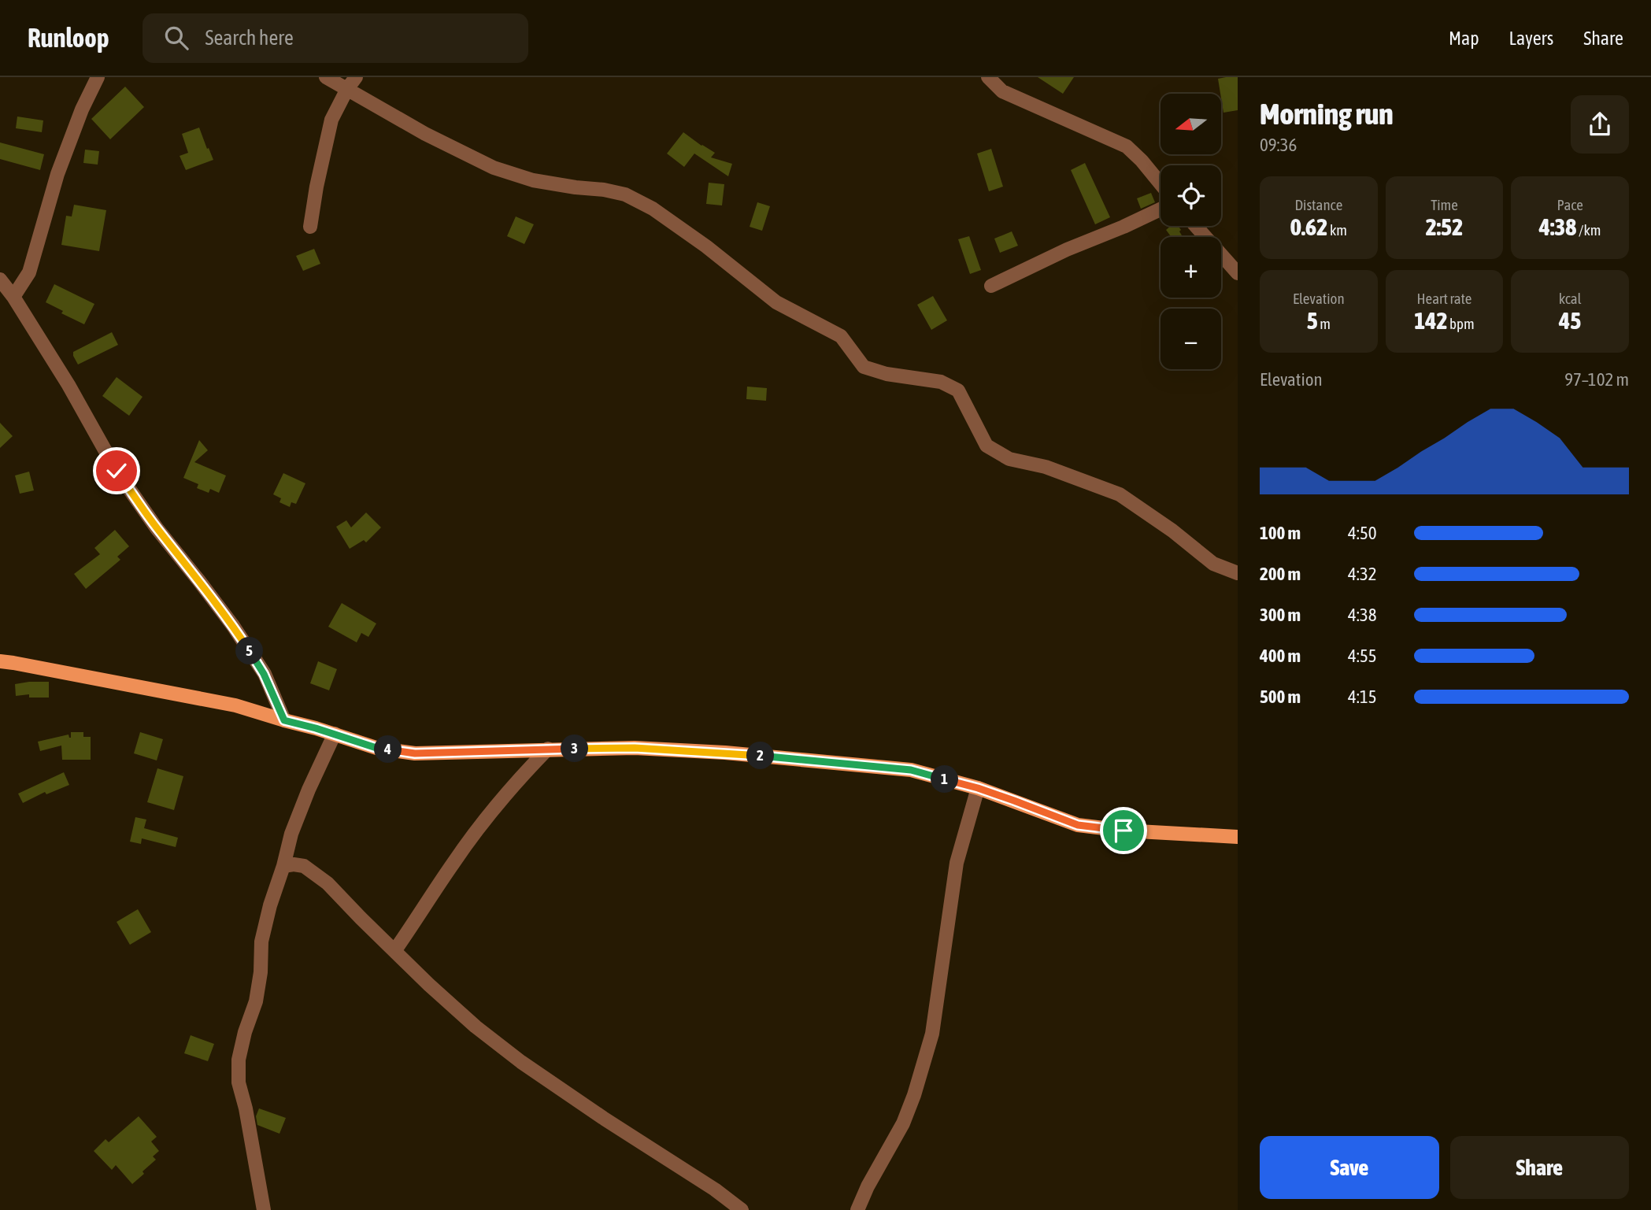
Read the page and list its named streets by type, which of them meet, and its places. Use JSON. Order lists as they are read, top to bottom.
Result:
{
  "north": "left",
  "page": {
    "header": "Runloop",
    "search": "Search here",
    "nav": ["Map", "Layers", "Share"],
    "heading": ["Morning run", "09:36"],
    "map_buttons": ["+", "−"],
    "stats": [
      ["Distance", "0.62 km"],
      ["Time", "2:52"],
      ["Pace", "4:38 /km"],
      ["Elevation", "5 m"],
      ["Heart rate", "142 bpm"],
      ["kcal", "45"]
    ],
    "chart": ["Elevation", "97–102 m"],
    "list": [
      {
        "name": "100 m",
        "note": "4:50"
      },
      {
        "name": "200 m",
        "note": "4:32"
      },
      {
        "name": "300 m",
        "note": "4:38"
      },
      {
        "name": "400 m",
        "note": "4:55"
      },
      {
        "name": "500 m",
        "note": "4:15"
      }
    ],
    "pins": [
      "5",
      "3",
      "4",
      "2",
      "1"
    ],
    "buttons": ["Save", "Share"]
  }
}
